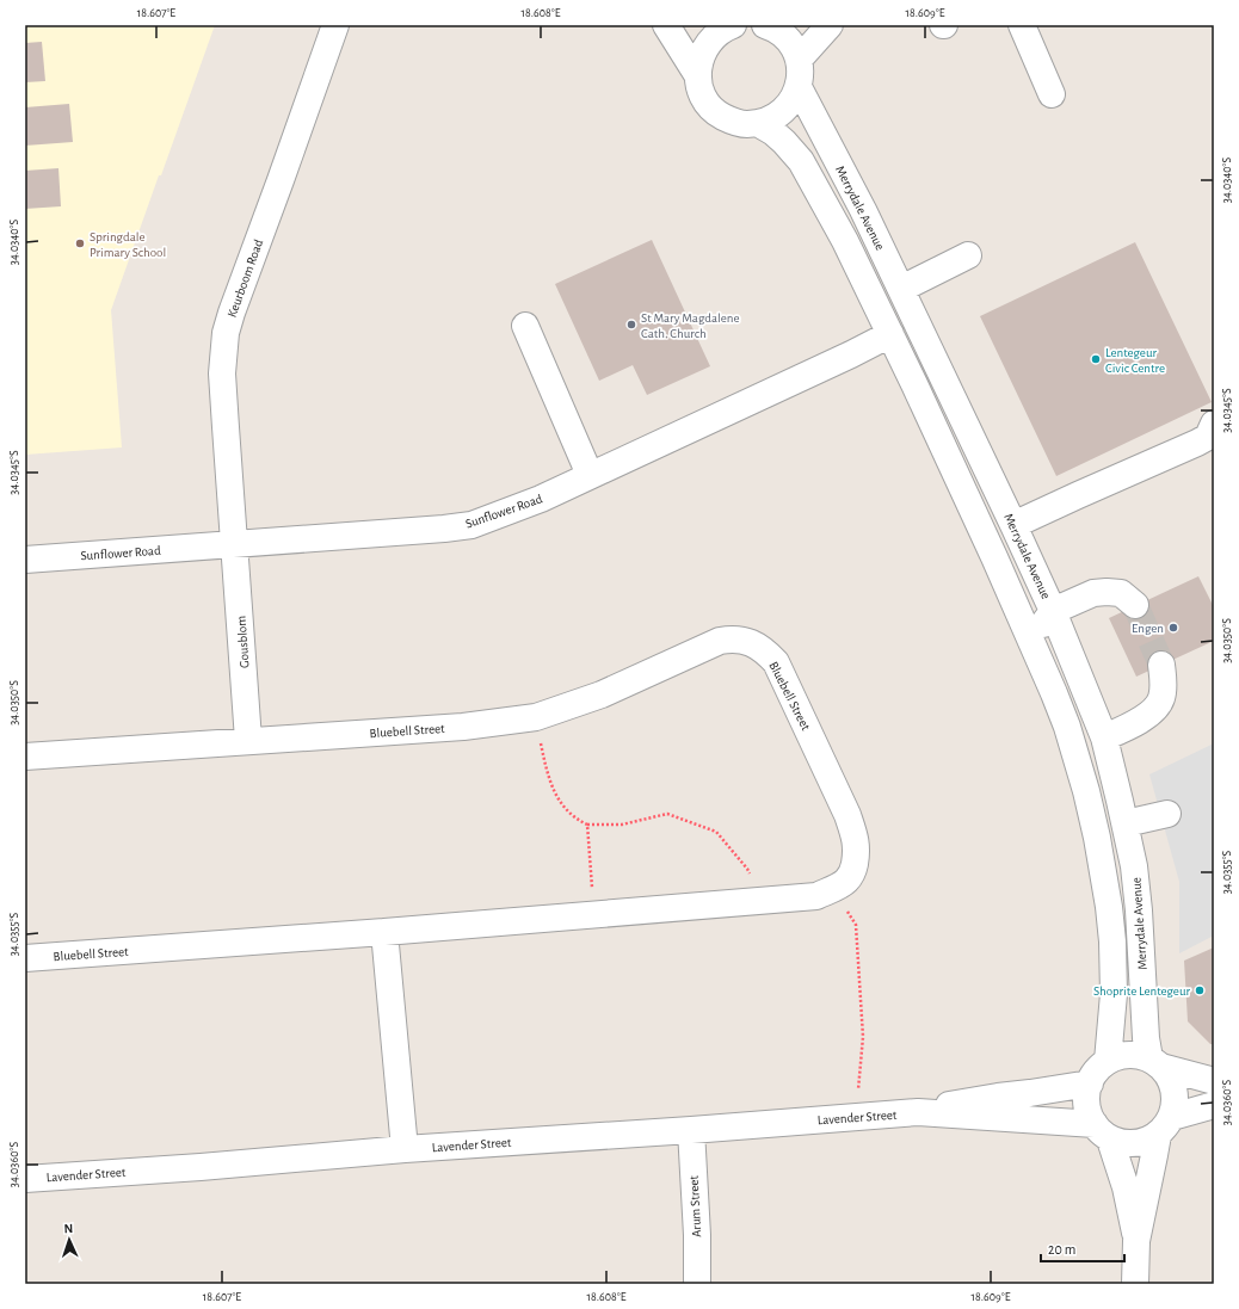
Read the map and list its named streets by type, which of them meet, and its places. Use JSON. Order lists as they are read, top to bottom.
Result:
{
  "streets": {
    "street": [
      "Merrydale Avenue",
      "Keurboom Road",
      "Sunflower Road",
      "Gousblom",
      "Bluebell Street",
      "Lavender Street",
      "Arum Street"
    ]
  },
  "crossings": [
    ["Merrydale Avenue", "Lavender Street"],
    ["Keurboom Road", "Sunflower Road"],
    ["Keurboom Road", "Gousblom"],
    ["Sunflower Road", "Gousblom"],
    ["Gousblom", "Bluebell Street"],
    ["Lavender Street", "Arum Street"]
  ],
  "places": [
    "Springdale Primary School",
    "St Mary Magdalene Cath. Church",
    "Lentegeur Civic Centre",
    "Engen",
    "Shoprite Lentegeur"
  ],
  "scale_bar": "20 m",
  "north": "top",
  "coordinates": [
    "18.607°E",
    "18.608°E",
    "18.609°E",
    "34.0340°S",
    "34.0345°S",
    "34.0350°S",
    "34.0355°S",
    "34.0360°S"
  ]
}
